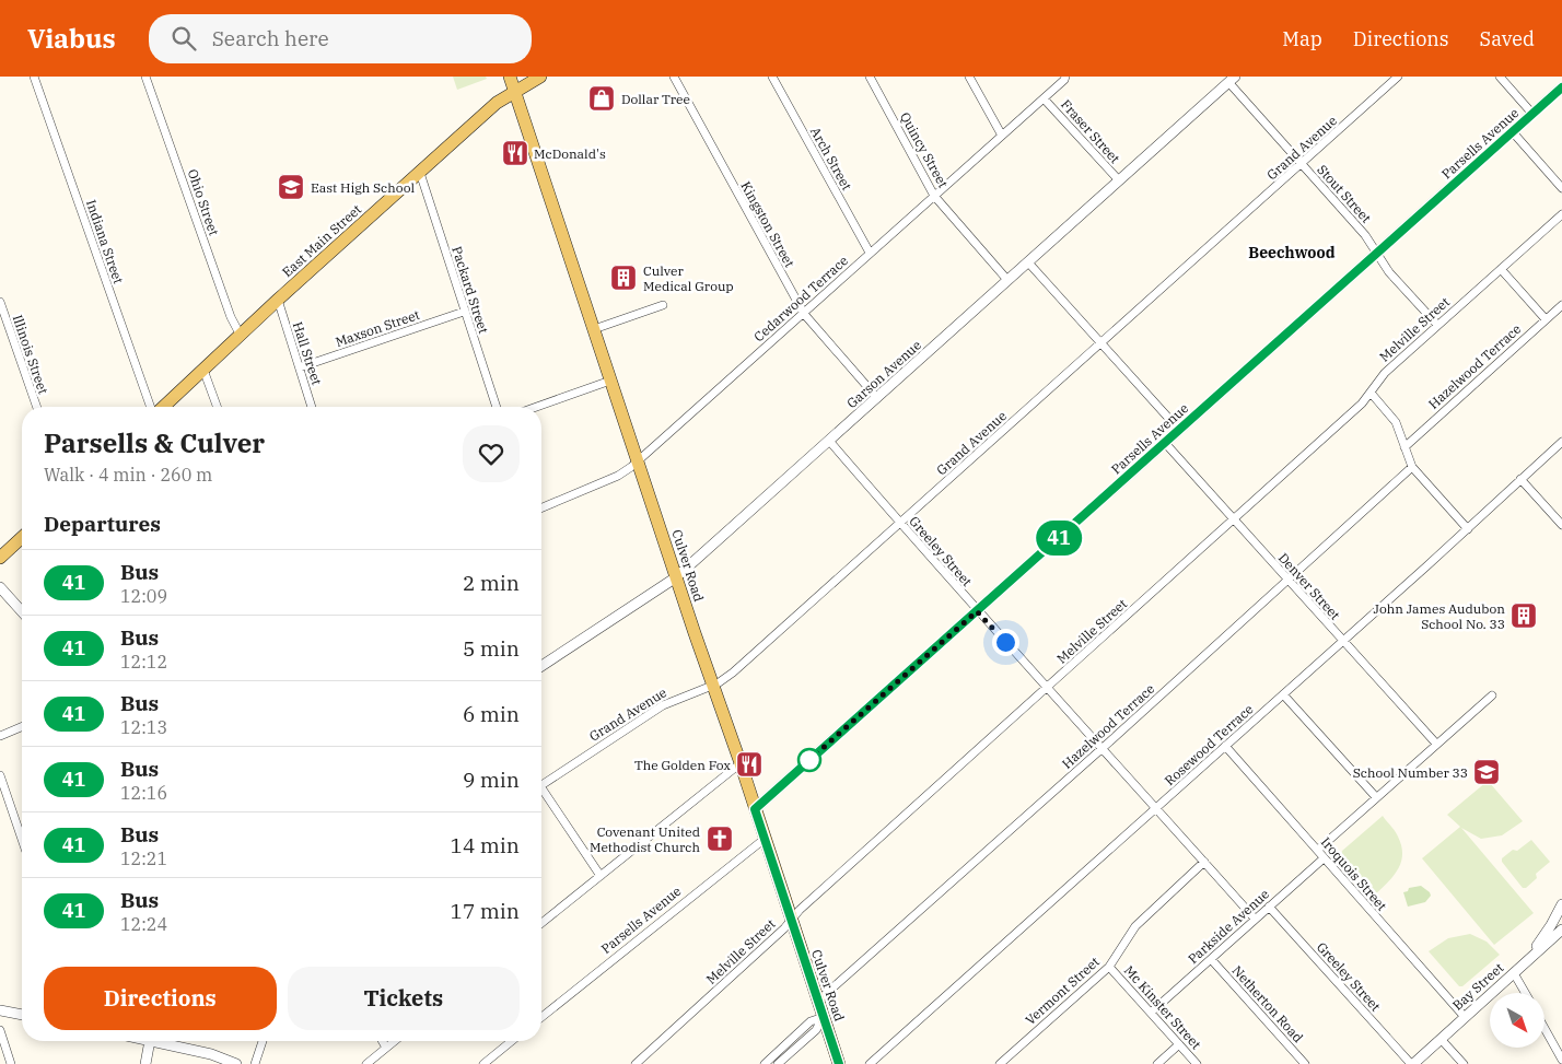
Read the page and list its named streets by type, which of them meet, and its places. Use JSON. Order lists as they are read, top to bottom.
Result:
{
  "streets": {
    "main road": ["East Main Street", "Culver Road"],
    "street": [
      "Fraser Street",
      "Parsells Avenue",
      "Grand Avenue",
      "Quincy Street",
      "Arch Street",
      "Stout Street",
      "Ohio Street",
      "Kingston Street",
      "Indiana Street",
      "Packard Street",
      "Cedarwood Terrace",
      "Maxson Street",
      "Melville Street",
      "Hall Street",
      "Illinois Street",
      "Hazelwood Terrace",
      "Garson Avenue",
      "Greeley Street",
      "Denver Street",
      "Rosewood Terrace",
      "Iroquois Street",
      "Parkside Avenue",
      "Bay Street",
      "Vermont Street",
      "Netherton Road",
      "Mc Kinster Street"
    ]
  },
  "crossings": [
    ["Fraser Street", "Cedarwood Terrace"],
    ["Fraser Street", "Garson Avenue"],
    ["Parsells Avenue", "Stout Street"],
    ["Parsells Avenue", "Greeley Street"],
    ["Parsells Avenue", "Culver Road"],
    ["Parsells Avenue", "Denver Street"],
    ["Grand Avenue", "Stout Street"],
    ["Grand Avenue", "Greeley Street"],
    ["Grand Avenue", "Culver Road"],
    ["Quincy Street", "Cedarwood Terrace"],
    ["Quincy Street", "Garson Avenue"],
    ["Arch Street", "Cedarwood Terrace"],
    ["Stout Street", "Melville Street"],
    ["Stout Street", "Garson Avenue"],
    ["Ohio Street", "East Main Street"],
    ["Kingston Street", "Cedarwood Terrace"],
    ["Kingston Street", "Garson Avenue"],
    ["East Main Street", "Packard Street"],
    ["East Main Street", "Hall Street"],
    ["East Main Street", "Culver Road"],
    ["Packard Street", "Maxson Street"],
    ["Cedarwood Terrace", "Culver Road"],
    ["Maxson Street", "Hall Street"],
    ["Melville Street", "Greeley Street"],
    ["Melville Street", "Culver Road"],
    ["Melville Street", "Denver Street"],
    ["Hazelwood Terrace", "Greeley Street"],
    ["Hazelwood Terrace", "Culver Road"],
    ["Hazelwood Terrace", "Denver Street"],
    ["Garson Avenue", "Greeley Street"],
    ["Garson Avenue", "Culver Road"],
    ["Greeley Street", "Rosewood Terrace"],
    ["Greeley Street", "Parkside Avenue"],
    ["Greeley Street", "Bay Street"],
    ["Greeley Street", "Vermont Street"],
    ["Denver Street", "Rosewood Terrace"],
    ["Rosewood Terrace", "Iroquois Street"],
    ["Iroquois Street", "Parkside Avenue"],
    ["Iroquois Street", "Bay Street"],
    ["Parkside Avenue", "Netherton Road"],
    ["Parkside Avenue", "Mc Kinster Street"],
    ["Vermont Street", "Mc Kinster Street"]
  ],
  "districts": ["Beechwood"],
  "places": {
    "shop": ["Dollar Tree"],
    "restaurant": ["McDonald's", "The Golden Fox"],
    "school or university": ["East High School", "School Number 33"],
    "building": ["Culver Medical Group", "John James Audubon School No. 33"],
    "church": ["Covenant United Methodist Church"]
  },
  "lines": ["bus line 41"],
  "north": "bottom right",
  "page": {
    "header": "Viabus",
    "search": "Search here",
    "nav": ["Map", "Directions", "Saved"],
    "on_map": "41",
    "heading": [
      ["Parsells & Culver", "Walk · 4 min · 260 m"],
      "Departures"
    ],
    "list": [
      {
        "mark": "41",
        "name": "Bus",
        "note": "12:09",
        "value": "2 min"
      },
      {
        "mark": "41",
        "name": "Bus",
        "note": "12:12",
        "value": "5 min"
      },
      {
        "mark": "41",
        "name": "Bus",
        "note": "12:13",
        "value": "6 min"
      },
      {
        "mark": "41",
        "name": "Bus",
        "note": "12:16",
        "value": "9 min"
      },
      {
        "mark": "41",
        "name": "Bus",
        "note": "12:21",
        "value": "14 min"
      },
      {
        "mark": "41",
        "name": "Bus",
        "note": "12:24",
        "value": "17 min"
      }
    ],
    "buttons": ["Directions", "Tickets"]
  }
}
